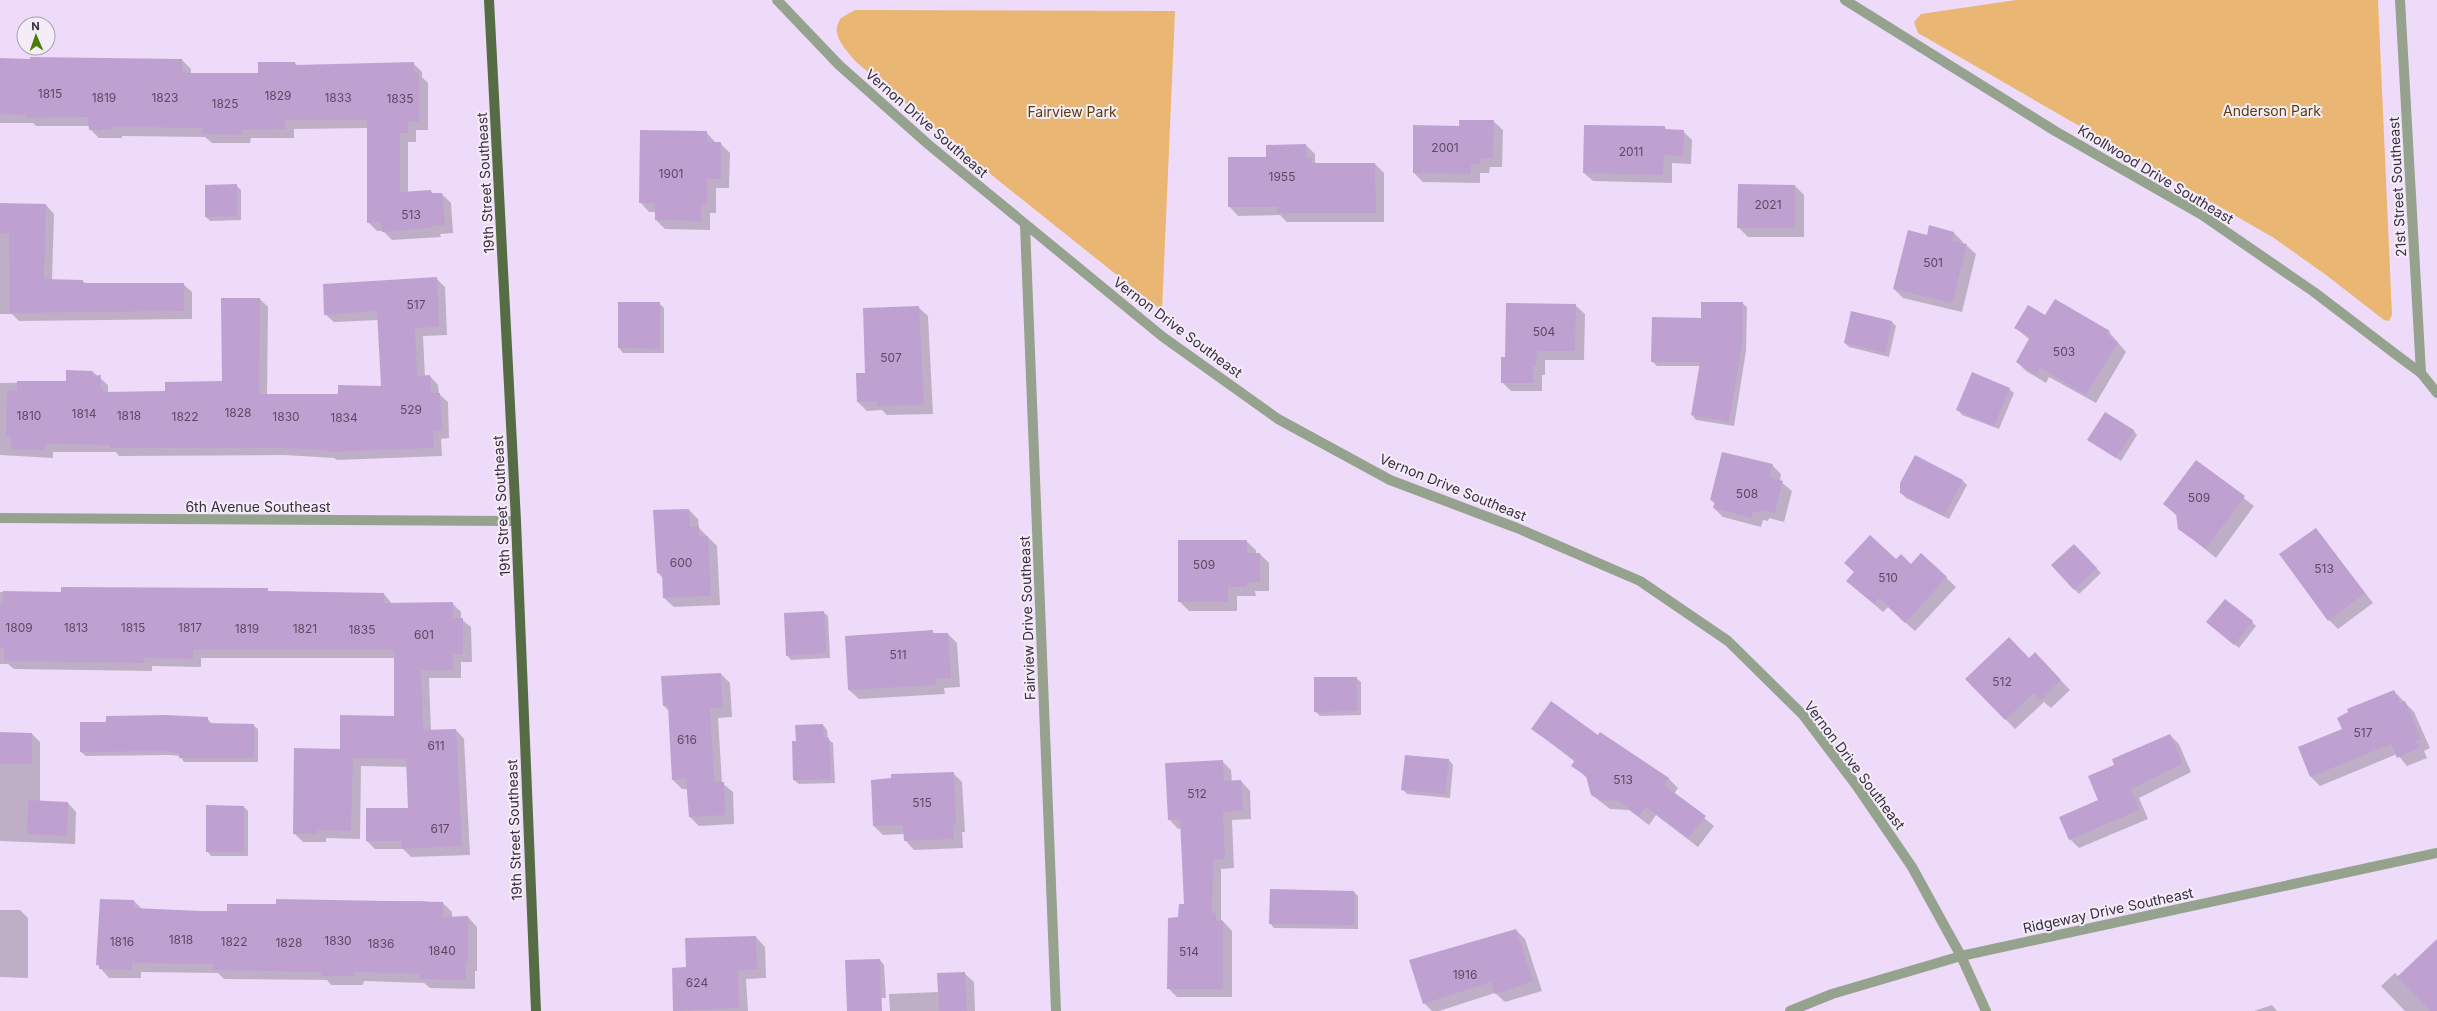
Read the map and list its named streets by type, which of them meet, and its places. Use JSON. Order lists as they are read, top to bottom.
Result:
{
  "streets": {
    "main road": ["19th Street Southeast"],
    "street": [
      "Vernon Drive Southeast",
      "Knollwood Drive Southeast",
      "21st Street Southeast",
      "6th Avenue Southeast",
      "Fairview Drive Southeast",
      "Ridgeway Drive Southeast"
    ]
  },
  "crossings": [
    ["Vernon Drive Southeast", "Fairview Drive Southeast"],
    ["Vernon Drive Southeast", "Ridgeway Drive Southeast"],
    ["Knollwood Drive Southeast", "21st Street Southeast"],
    ["19th Street Southeast", "6th Avenue Southeast"]
  ],
  "parks": ["Anderson Park", "Fairview Park"],
  "house_numbers": [
    "1815",
    "1829",
    "1819",
    "1823",
    "1833",
    "1835",
    "1825",
    "2001",
    "2011",
    "1901",
    "1955",
    "2021",
    "513",
    "501",
    "517",
    "504",
    "503",
    "507",
    "529",
    "1828",
    "1814",
    "1810",
    "1818",
    "1822",
    "1830",
    "1834",
    "508",
    "509",
    "600",
    "509",
    "513",
    "510",
    "1809",
    "1813",
    "1815",
    "1817",
    "1819",
    "1821",
    "1835",
    "601",
    "511",
    "512",
    "517",
    "616",
    "611",
    "513",
    "512",
    "515",
    "617",
    "1818",
    "1830",
    "1816",
    "1822",
    "1828",
    "1836",
    "1840",
    "514",
    "1916",
    "624"
  ],
  "north": "top"
}
